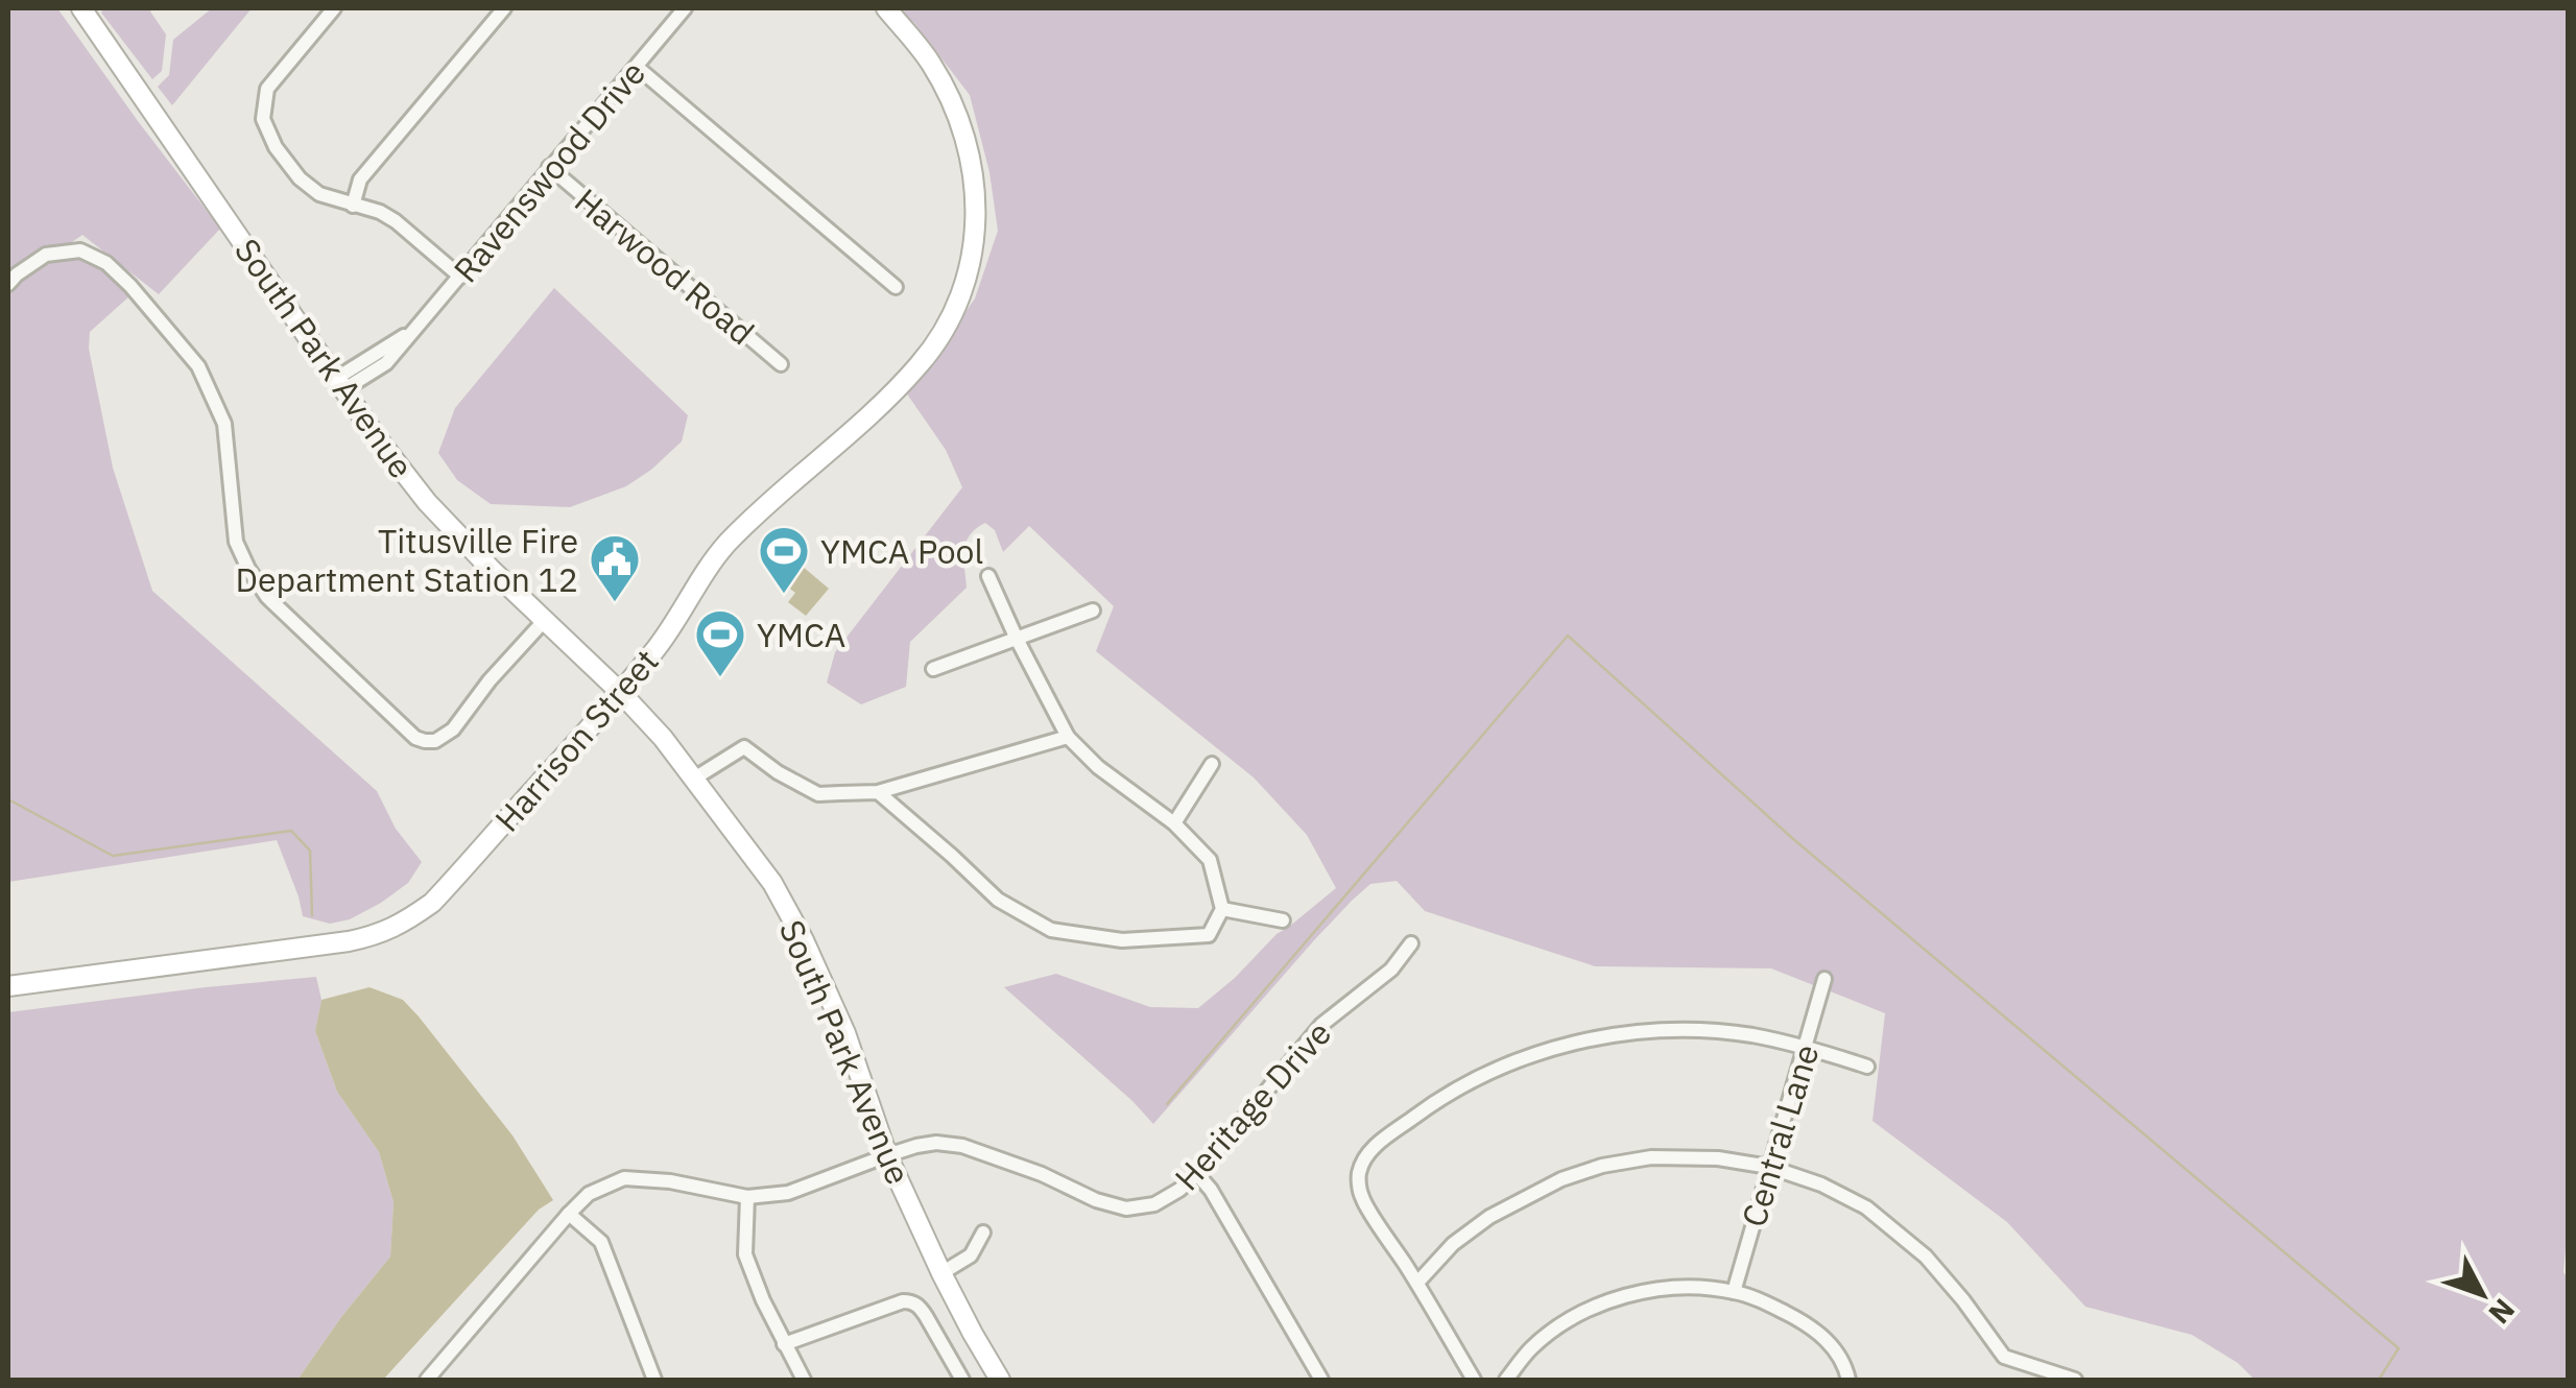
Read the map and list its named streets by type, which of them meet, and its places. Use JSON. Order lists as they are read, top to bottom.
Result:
{
  "streets": {
    "street": [
      "Ravenswood Drive",
      "Harwood Road",
      "South Park Avenue",
      "Harrison Street",
      "Heritage Drive",
      "Central Lane"
    ]
  },
  "crossings": [
    ["Ravenswood Drive", "Harwood Road"],
    ["Ravenswood Drive", "South Park Avenue"],
    ["South Park Avenue", "Harrison Street"],
    ["South Park Avenue", "Heritage Drive"]
  ],
  "places": {
    "sports": ["YMCA Pool", "YMCA"],
    "public building": ["Titusville Fire Department Station 12"]
  },
  "north": "bottom right"
}
